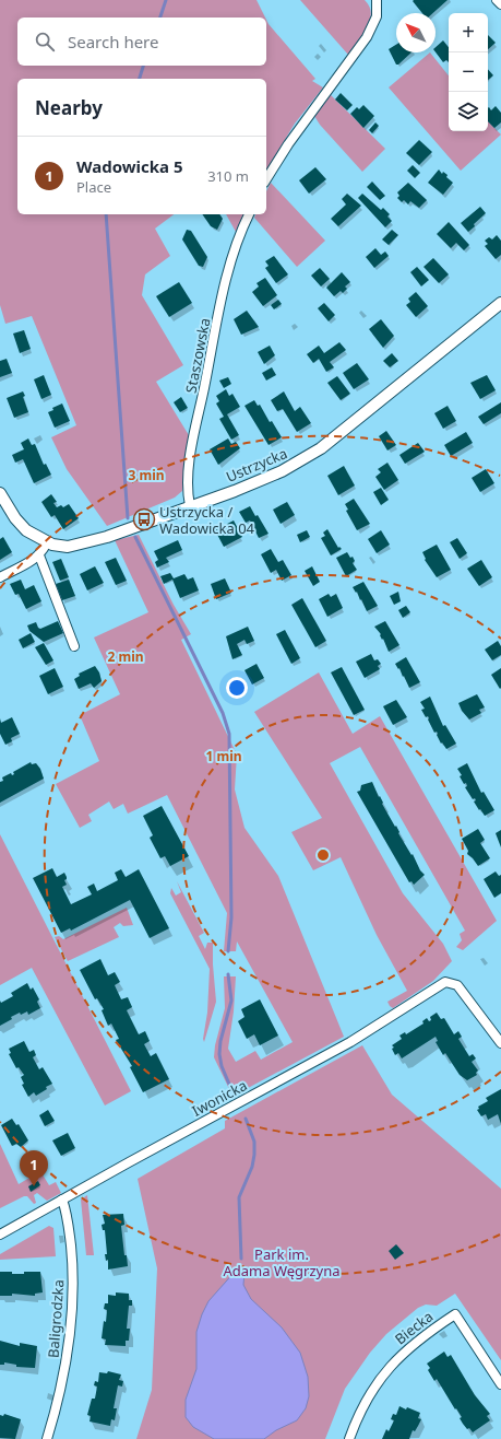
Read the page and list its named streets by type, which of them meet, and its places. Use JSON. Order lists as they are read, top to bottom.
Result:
{
  "streets": {
    "street": [
      "Staszowska",
      "Ustrzycka",
      "Iwonicka",
      "Baligrodzka",
      "Biecka"
    ]
  },
  "crossings": [
    ["Staszowska", "Ustrzycka"],
    ["Iwonicka", "Baligrodzka"]
  ],
  "parks": ["Park im. Adama Węgrzyna"],
  "places": {
    "bus stop": ["Ustrzycka / Wadowicka 04"]
  },
  "north": "top left",
  "page": {
    "map_buttons": ["+", "−"],
    "search": "Search here",
    "heading": "Nearby",
    "list": [
      {
        "mark": "1",
        "name": "Wadowicka 5",
        "note": "Place",
        "value": "310 m"
      }
    ],
    "pins": "1"
  },
  "rings": ["3 min", "2 min", "1 min"]
}
